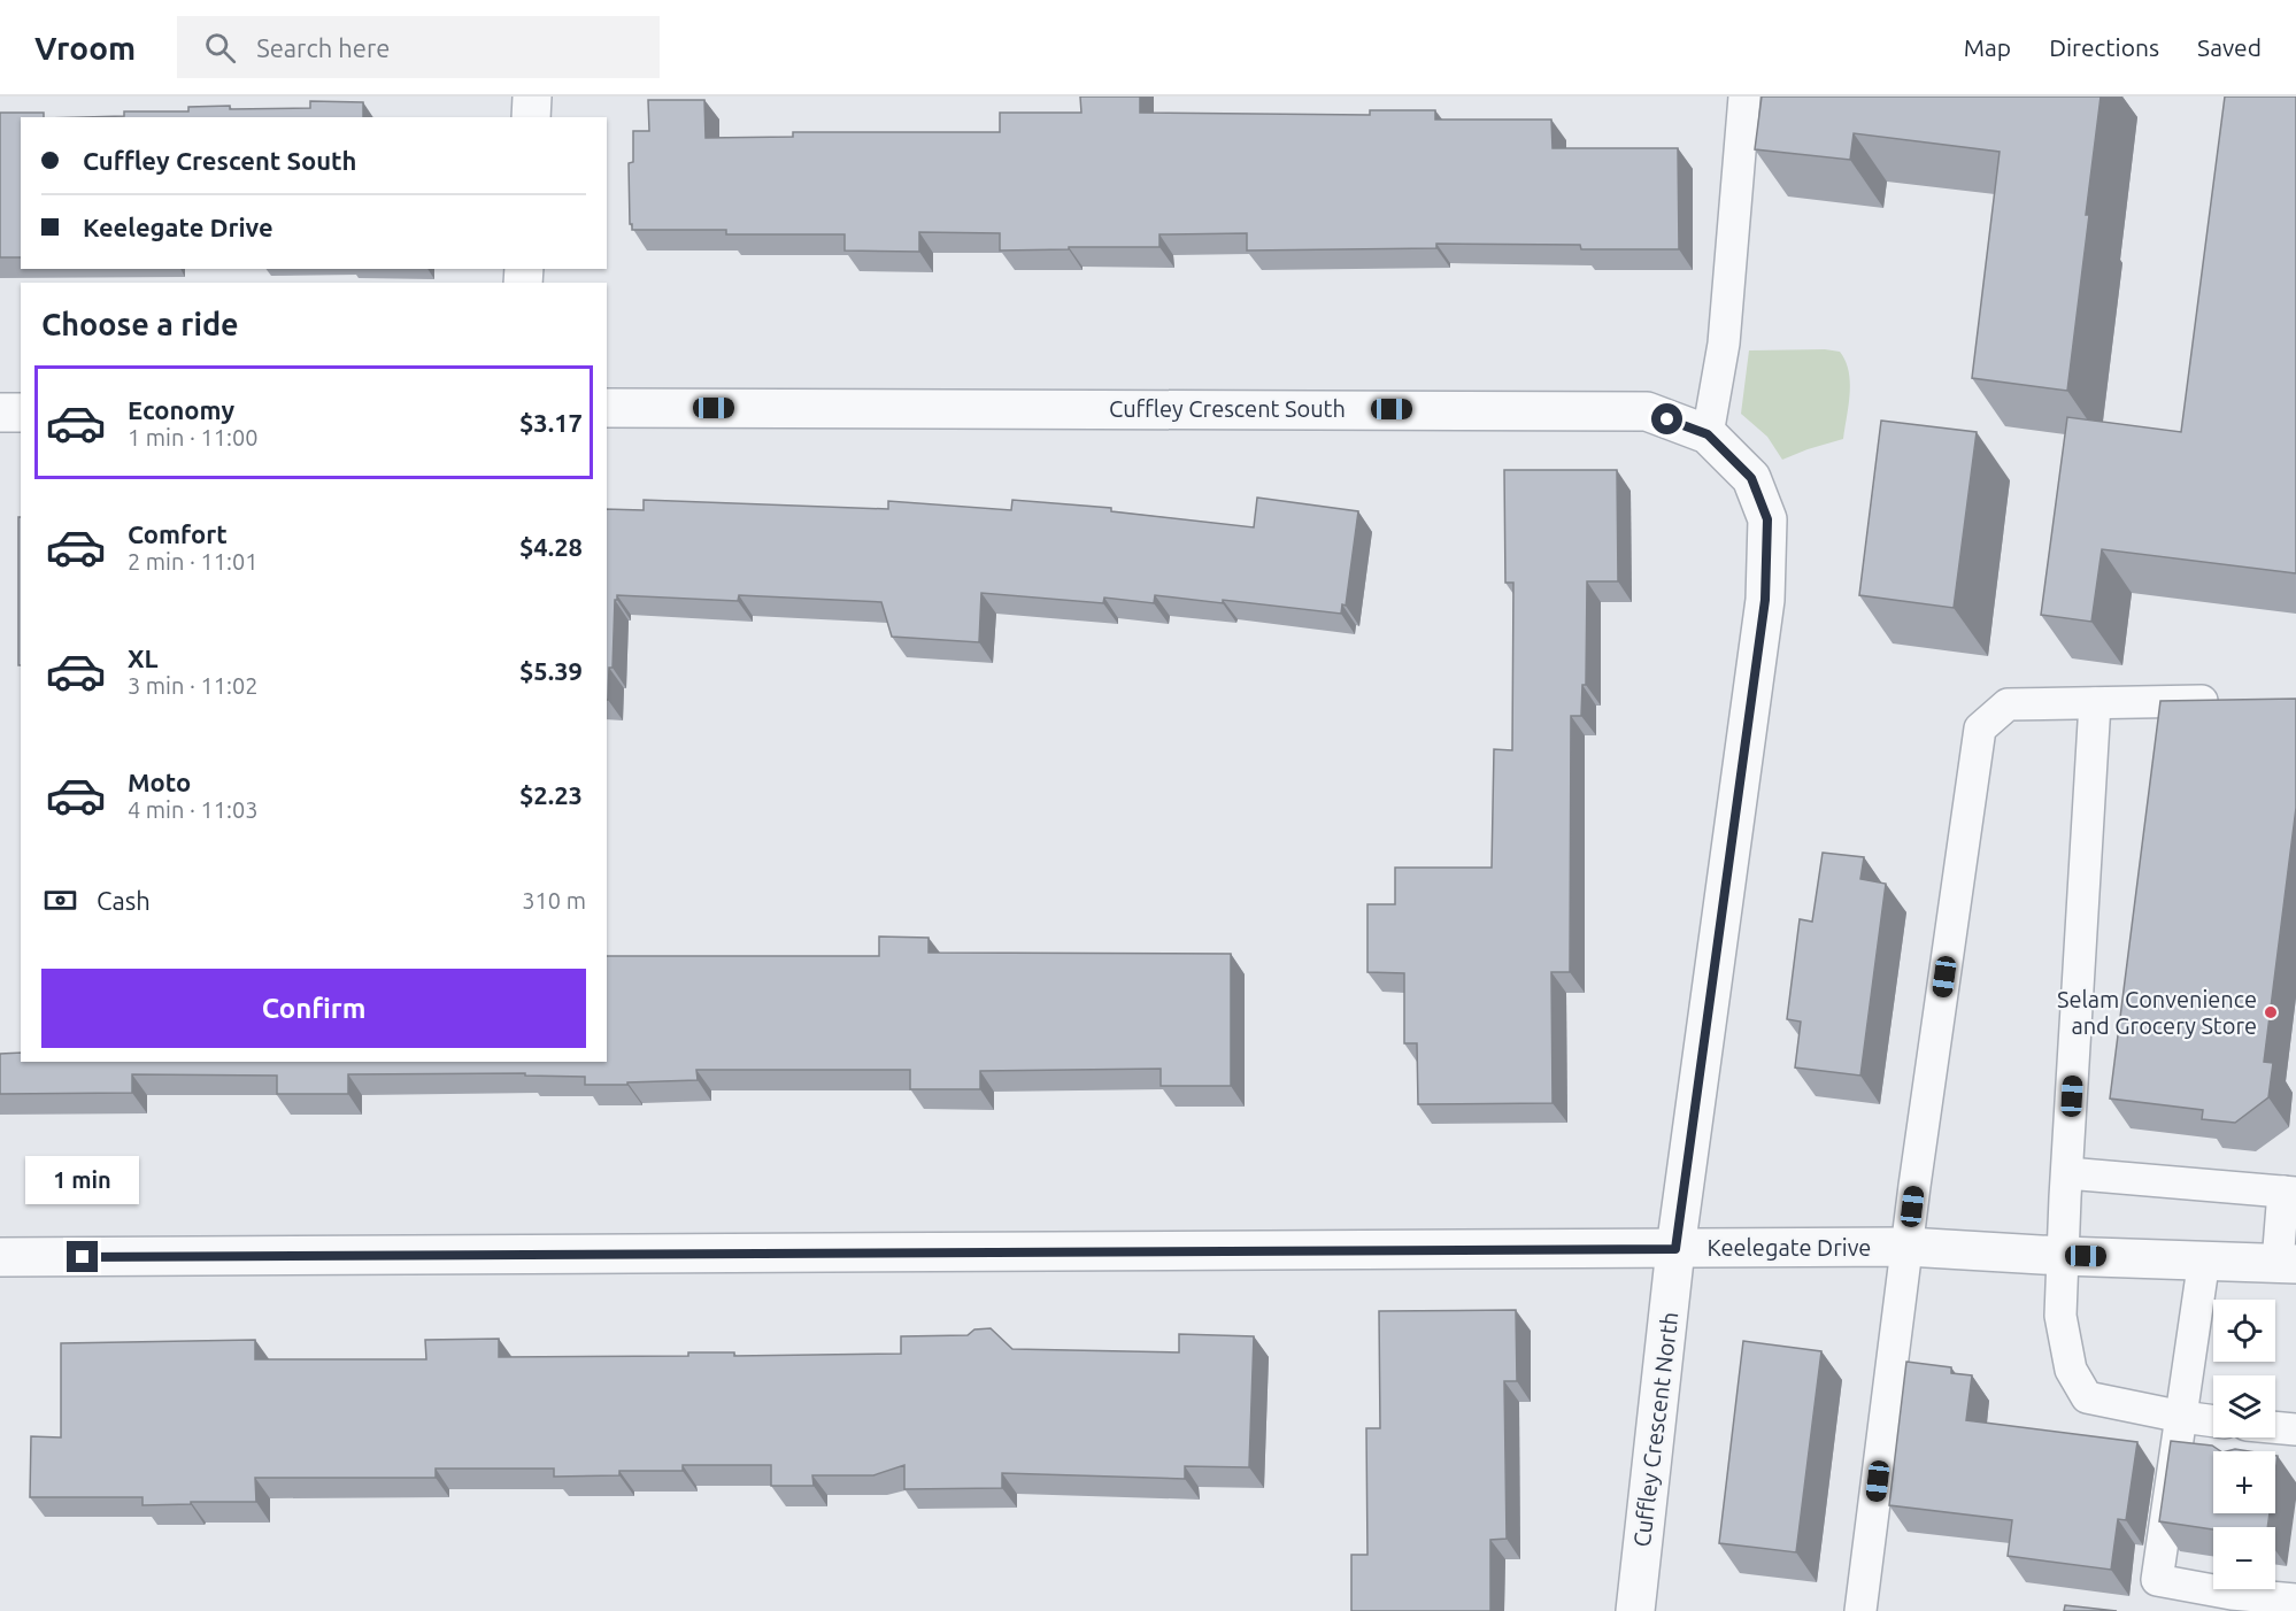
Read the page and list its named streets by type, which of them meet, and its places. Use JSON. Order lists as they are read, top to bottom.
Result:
{
  "streets": {
    "street": ["Cuffley Crescent South", "Keelegate Drive", "Cuffley Crescent North"]
  },
  "crossings": [
    ["Cuffley Crescent South", "Keelegate Drive"],
    ["Cuffley Crescent South", "Cuffley Crescent North"],
    ["Keelegate Drive", "Cuffley Crescent North"]
  ],
  "places": ["Selam Convenience and Grocery Store"],
  "page": {
    "header": "Vroom",
    "search": "Search here",
    "nav": ["Map", "Directions", "Saved"],
    "banner": ["Cuffley Crescent South", "Keelegate Drive"],
    "heading": "Choose a ride",
    "list": [
      {
        "name": "Economy",
        "note": "1 min · 11:00",
        "value": "$3.17"
      },
      {
        "name": "Comfort",
        "note": "2 min · 11:01",
        "value": "$4.28"
      },
      {
        "name": "XL",
        "note": "3 min · 11:02",
        "value": "$5.39"
      },
      {
        "name": "Moto",
        "note": "4 min · 11:03",
        "value": "$2.23"
      }
    ],
    "pay": ["Cash", "310 m"],
    "buttons": "Confirm",
    "bubble": "1 min",
    "map_buttons": ["+", "−"]
  }
}
